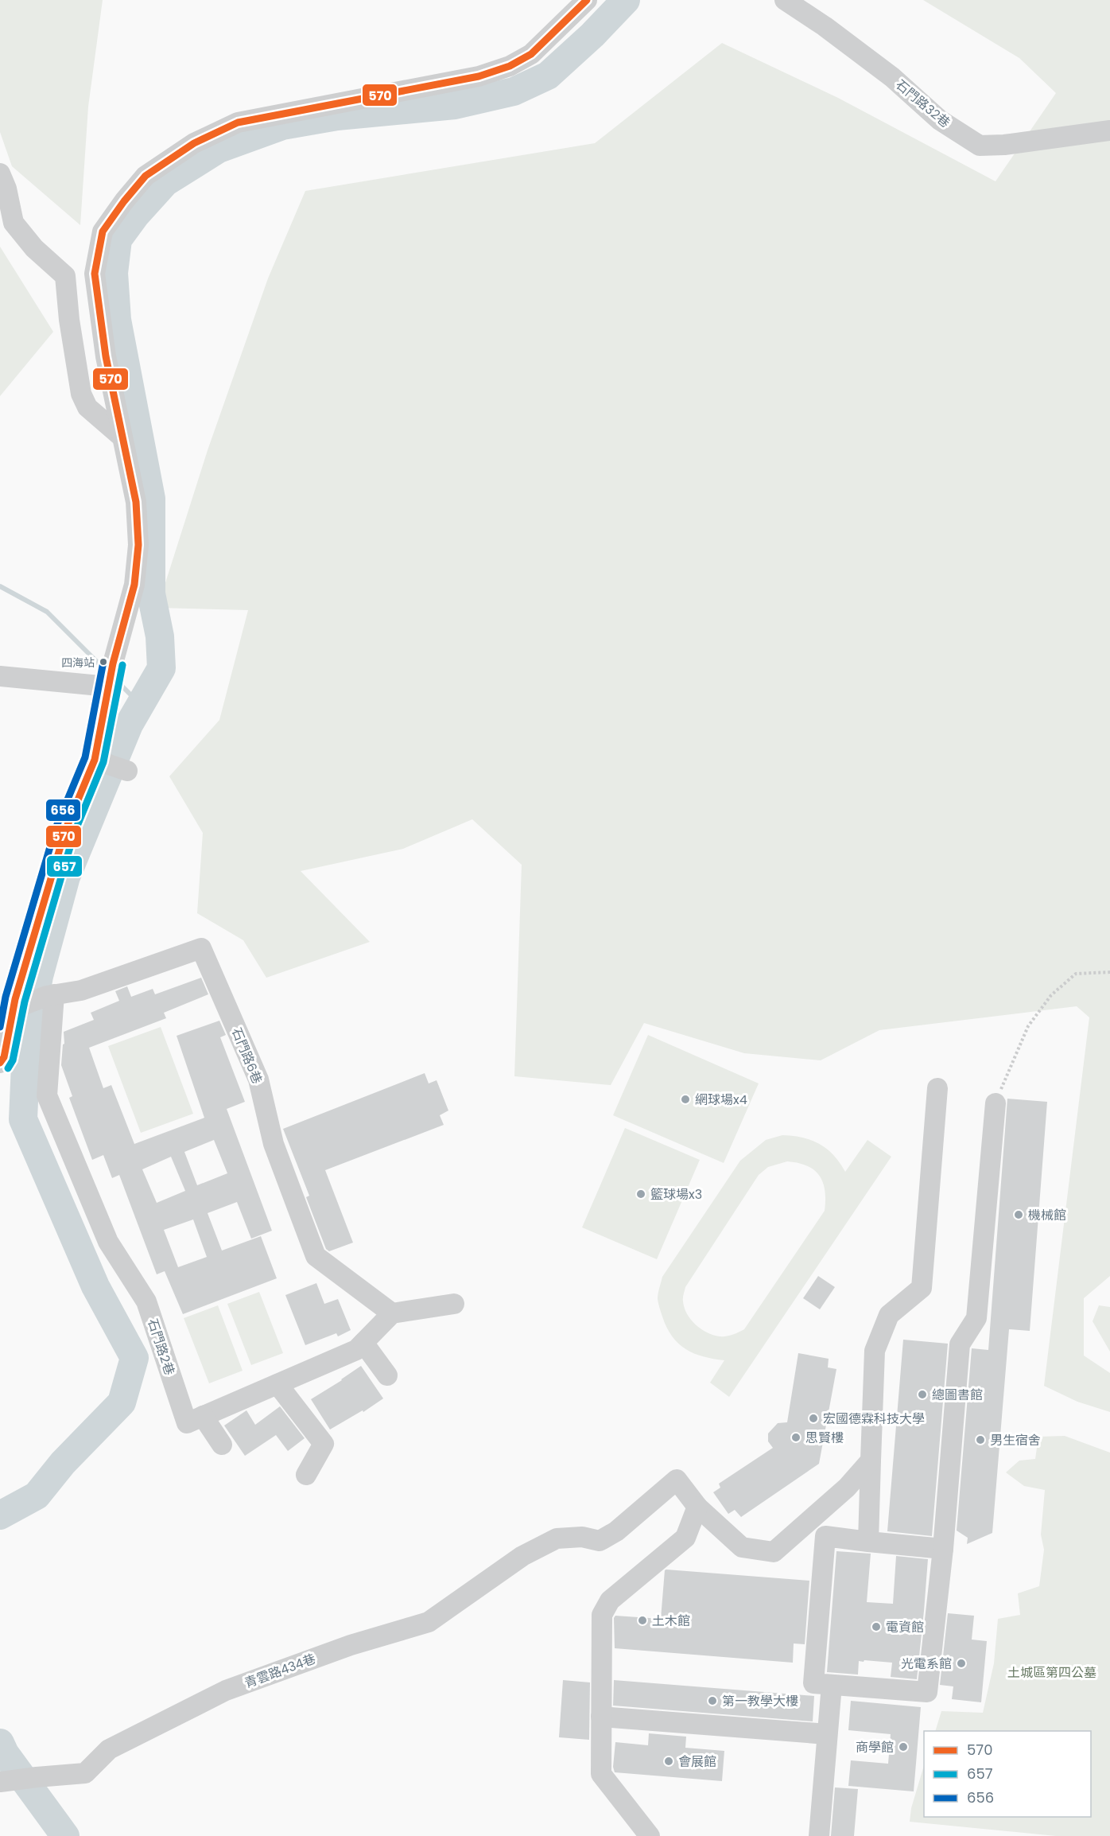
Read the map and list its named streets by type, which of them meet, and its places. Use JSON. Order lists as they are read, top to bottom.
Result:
{
  "streets": {
    "street": [
      "石門路32巷",
      "石門路6巷",
      "石門路2巷",
      "青雲路434巷"
    ]
  },
  "crossings": [
    ["石門路6巷", "石門路2巷"]
  ],
  "parks": ["土城區第四公墓"],
  "places": [
    "四海站",
    "網球場x4",
    "籃球場x3",
    "機械館",
    "總圖書館",
    "宏國德霖科技大學",
    "思賢樓",
    "男生宿舍",
    "土木館",
    "電資館",
    "光電系館",
    "第一教學大樓",
    "商學館",
    "會展館"
  ],
  "lines": ["transit line 570", "transit line 656", "transit line 657"],
  "legend": ["570", "657", "656"]
}
